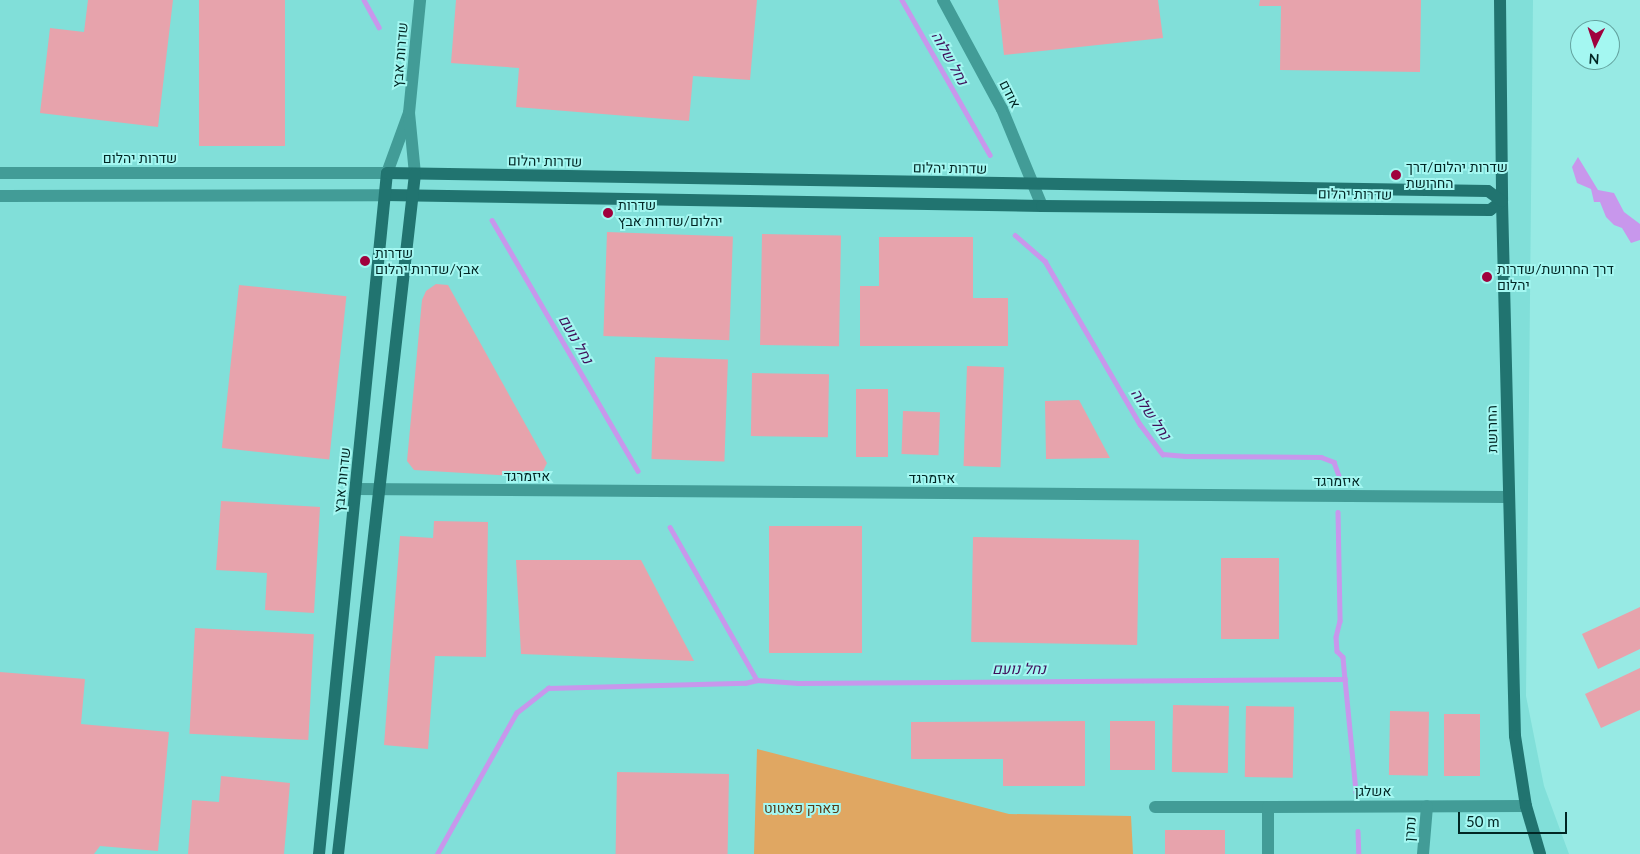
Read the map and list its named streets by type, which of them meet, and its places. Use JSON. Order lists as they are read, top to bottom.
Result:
{
  "streets": {
    "street": [
      "שדרות אבץ",
      "אודם",
      "שדרות יהלום",
      "החרושת",
      "איזמרגד",
      "אשלגן",
      "נתרן"
    ]
  },
  "crossings": [
    ["שדרות אבץ", "שדרות יהלום"],
    ["שדרות אבץ", "איזמרגד"],
    ["אודם", "שדרות יהלום"],
    ["שדרות יהלום", "החרושת"],
    ["החרושת", "איזמרגד"],
    ["החרושת", "אשלגן"],
    ["אשלגן", "נתרן"]
  ],
  "water": ["נחל שלוה", "נחל נועם"],
  "parks": ["פארק פאטוט"],
  "places": [
    "שדרות יהלום/דרך החרושת",
    "שדרות יהלום/שדרות אבץ",
    "שדרות אבץ/שדרות יהלום",
    "דרך החרושת/שדרות יהלום"
  ],
  "scale_bar": "50 m",
  "north": "bottom"
}
